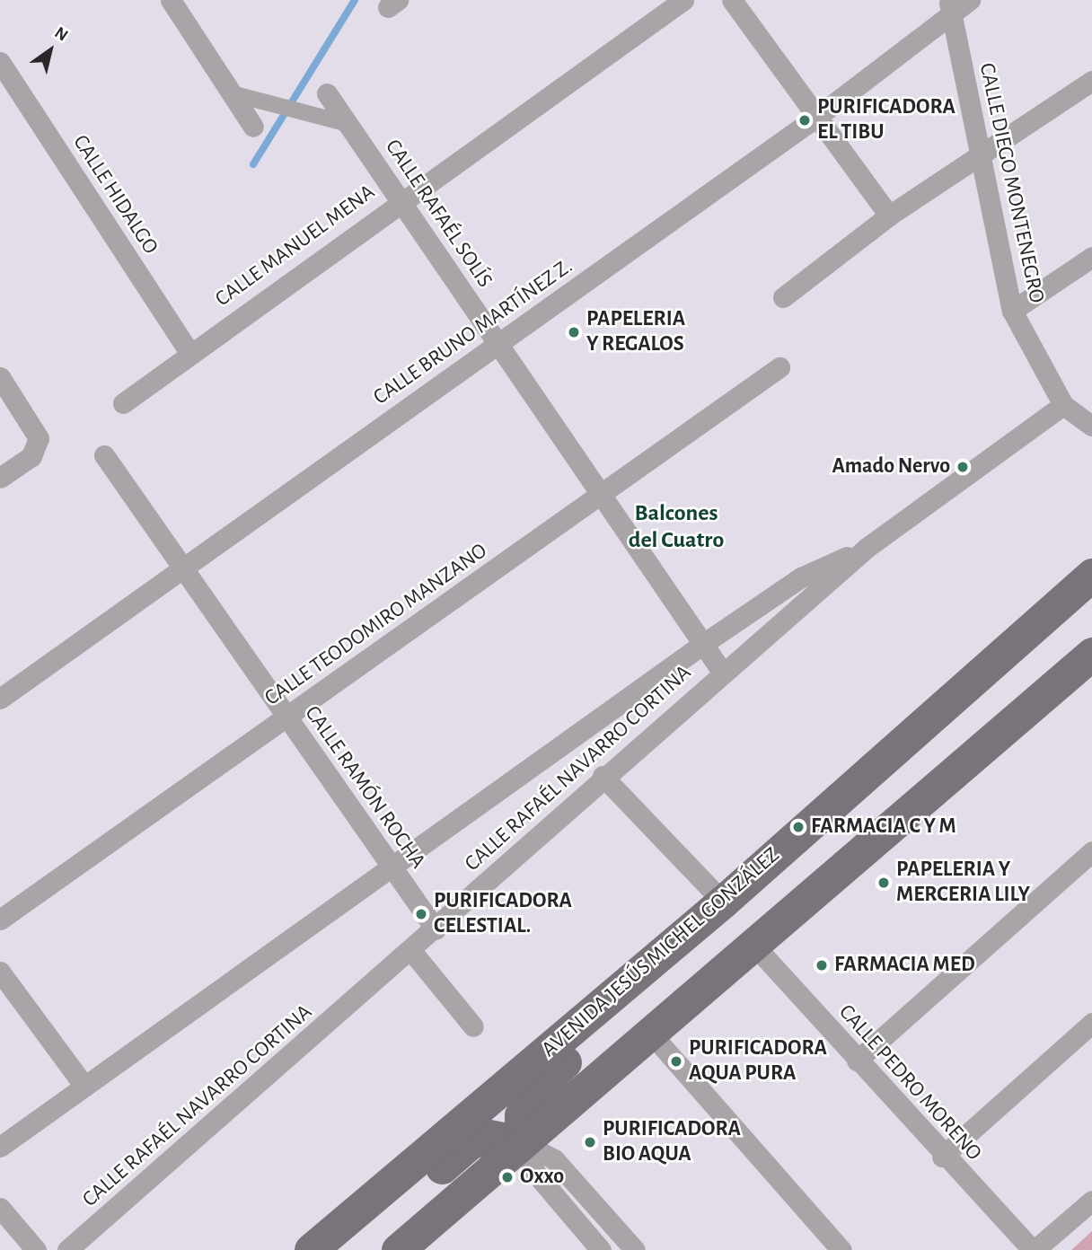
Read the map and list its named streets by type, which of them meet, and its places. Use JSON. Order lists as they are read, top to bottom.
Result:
{
  "streets": {
    "main road": ["AVENIDA JESÚS MICHEL GONZÁLEZ"],
    "street": [
      "CALLE DIEGO MONTENEGRO",
      "CALLE HIDALGO",
      "CALLE RAFAÉL SOLÍS",
      "CALLE MANUEL MENA",
      "CALLE BRUNO MARTÍNEZ Z.",
      "CALLE TEODOMIRO MANZANO",
      "CALLE RAFAÉL NAVARRO CORTINA",
      "CALLE RAMÓN ROCHA",
      "CALLE PEDRO MORENO"
    ]
  },
  "crossings": [
    ["CALLE DIEGO MONTENEGRO", "CALLE BRUNO MARTÍNEZ Z."],
    ["CALLE DIEGO MONTENEGRO", "CALLE RAFAÉL NAVARRO CORTINA"],
    ["CALLE HIDALGO", "CALLE MANUEL MENA"],
    ["CALLE RAFAÉL SOLÍS", "CALLE MANUEL MENA"],
    ["CALLE RAFAÉL SOLÍS", "CALLE BRUNO MARTÍNEZ Z."],
    ["CALLE RAFAÉL SOLÍS", "CALLE TEODOMIRO MANZANO"],
    ["CALLE RAFAÉL SOLÍS", "CALLE RAFAÉL NAVARRO CORTINA"],
    ["CALLE BRUNO MARTÍNEZ Z.", "CALLE RAMÓN ROCHA"],
    ["CALLE TEODOMIRO MANZANO", "CALLE RAMÓN ROCHA"],
    ["CALLE RAFAÉL NAVARRO CORTINA", "CALLE RAMÓN ROCHA"]
  ],
  "districts": ["Balcones del Cuatro"],
  "places": [
    "PURIFICADORA EL TIBU",
    "PAPELERIA Y REGALOS",
    "Amado Nervo",
    "FARMACIA C Y M",
    "PAPELERIA Y MERCERIA LILY",
    "PURIFICADORA CELESTIAL.",
    "FARMACIA MED",
    "PURIFICADORA AQUA PURA",
    "PURIFICADORA BIO AQUA",
    "Oxxo"
  ],
  "north": "top right"
}
